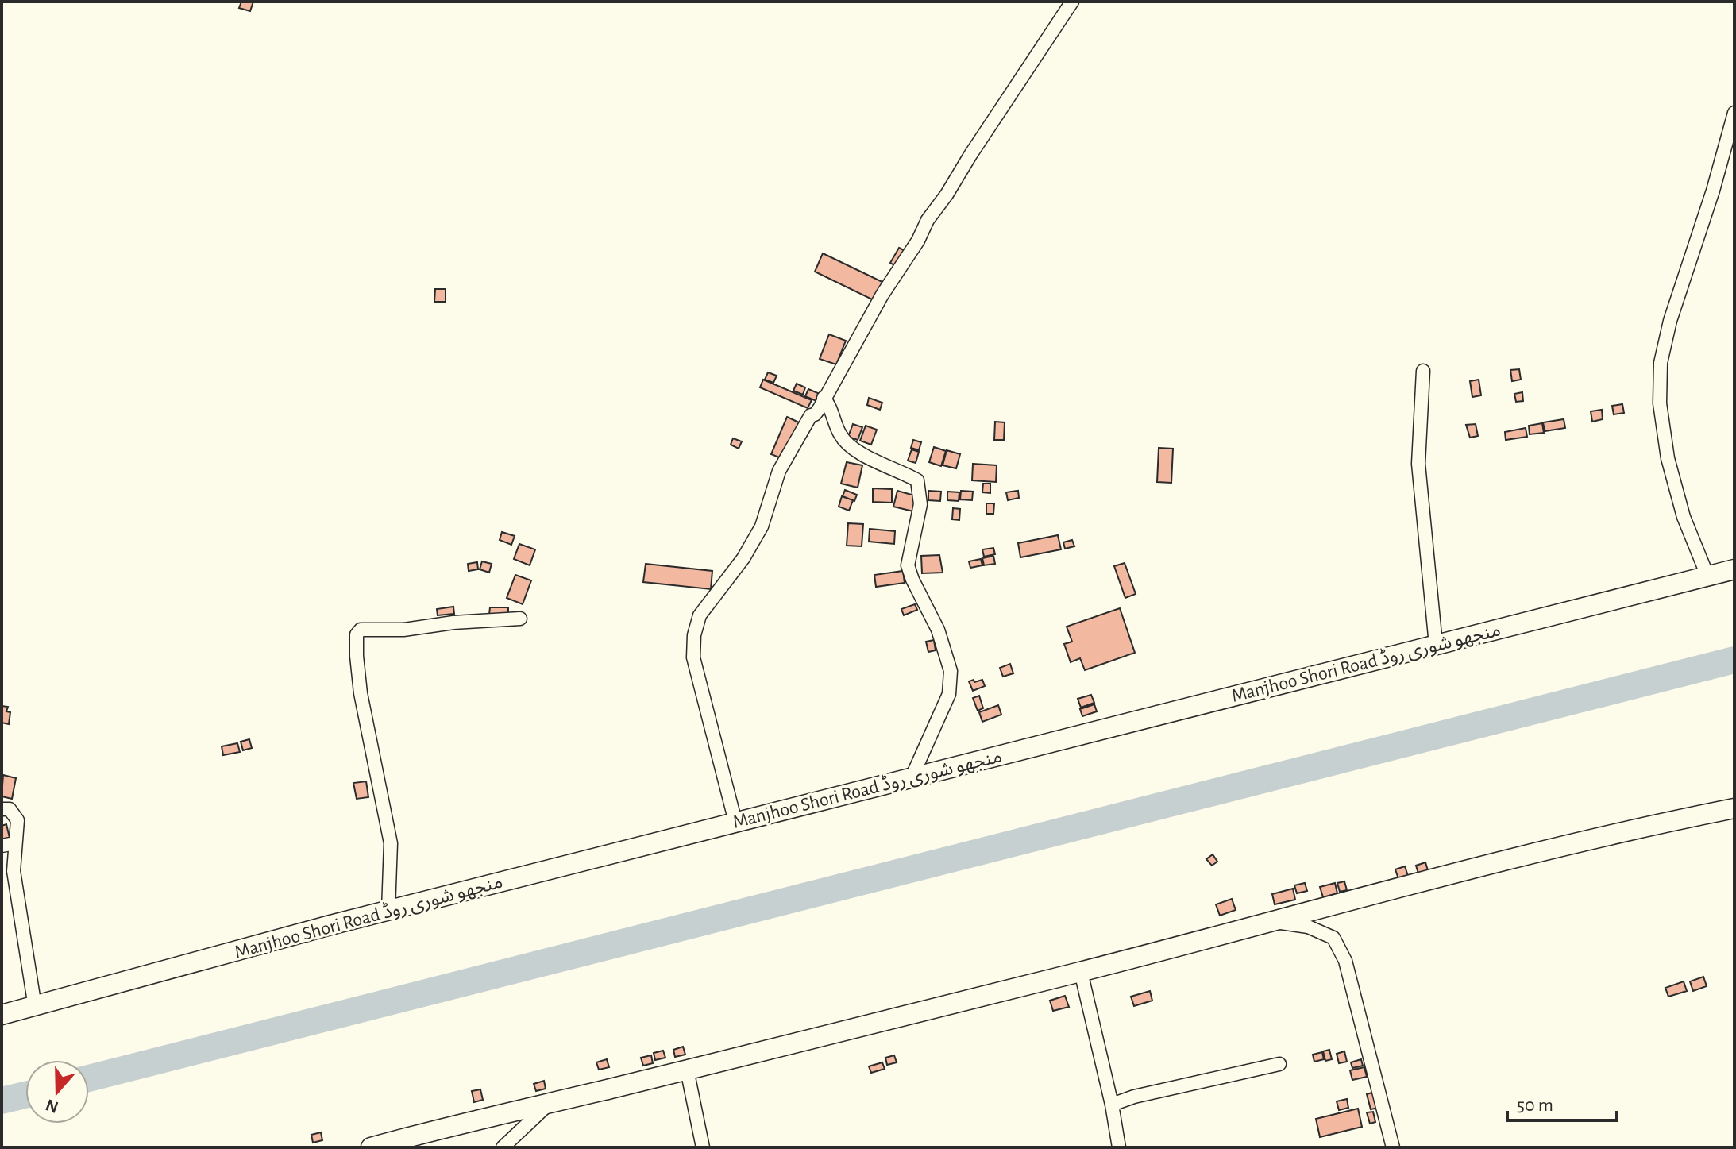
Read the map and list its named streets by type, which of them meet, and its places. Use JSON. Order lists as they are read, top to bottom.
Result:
{
  "streets": {
    "street": ["Manjhoo Shori Road منجھو شوری روڈ"]
  },
  "scale_bar": "50 m",
  "north": "bottom"
}
